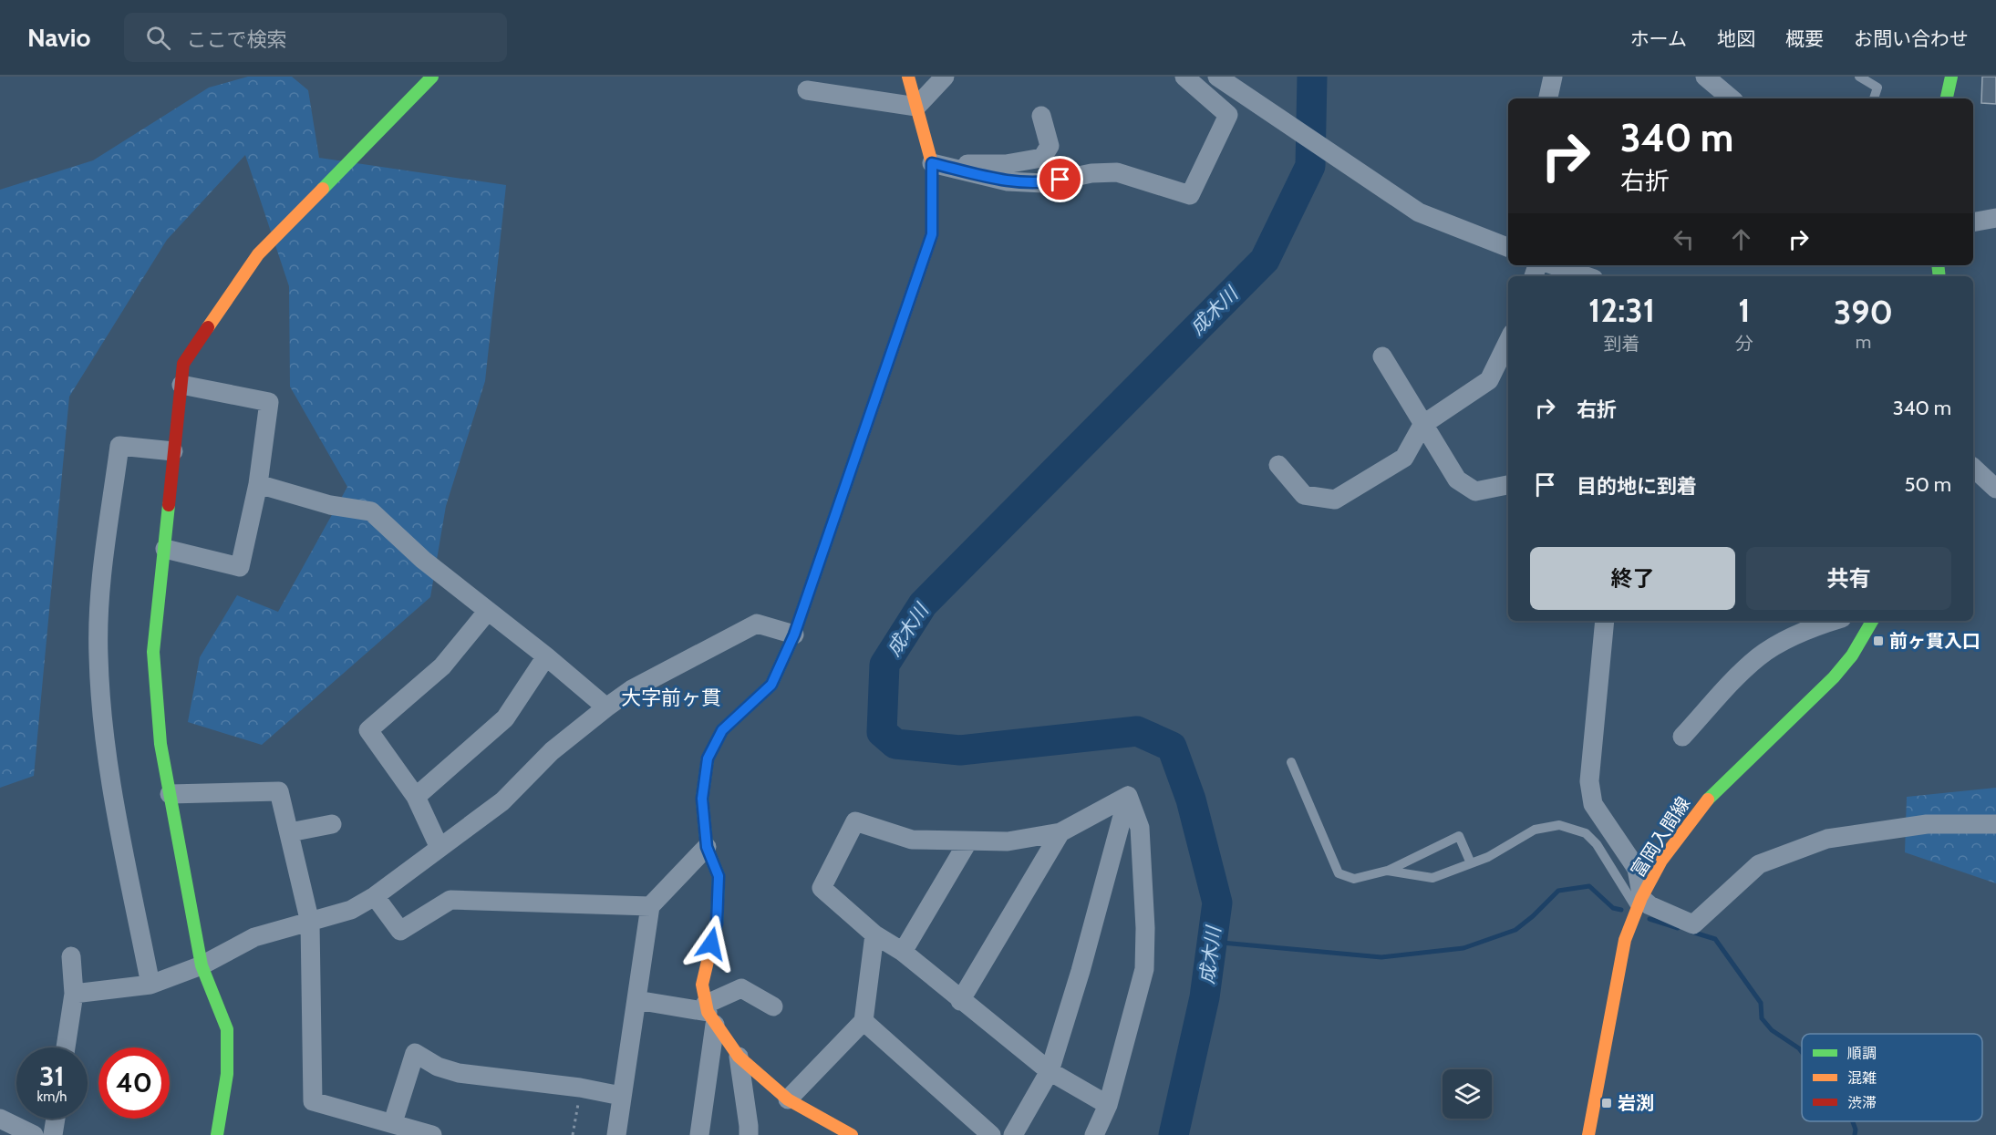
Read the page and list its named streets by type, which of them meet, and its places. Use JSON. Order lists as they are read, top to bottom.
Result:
{
  "streets": {
    "street": ["富岡入間線"]
  },
  "districts": ["大字前ヶ貫"],
  "water": ["成木川"],
  "places": {
    "transit": ["前ヶ貫入口", "岩渕"]
  },
  "legend": ["順調", "混雑", "渋滞"],
  "page": {
    "header": "Navio",
    "search": "ここで検索",
    "nav": [
      "ホーム",
      "地図",
      "概要",
      "お問い合わせ"
    ],
    "turn": ["340 m", "右折"],
    "eta": [
      "12:31",
      "到着",
      "1",
      "分",
      "390",
      "m"
    ],
    "list": [
      {
        "name": "右折",
        "value": "340 m"
      },
      {
        "name": "目的地に到着",
        "value": "50 m"
      }
    ],
    "buttons": ["終了", "共有"],
    "speed": "31 km/h",
    "limit": "40"
  }
}
